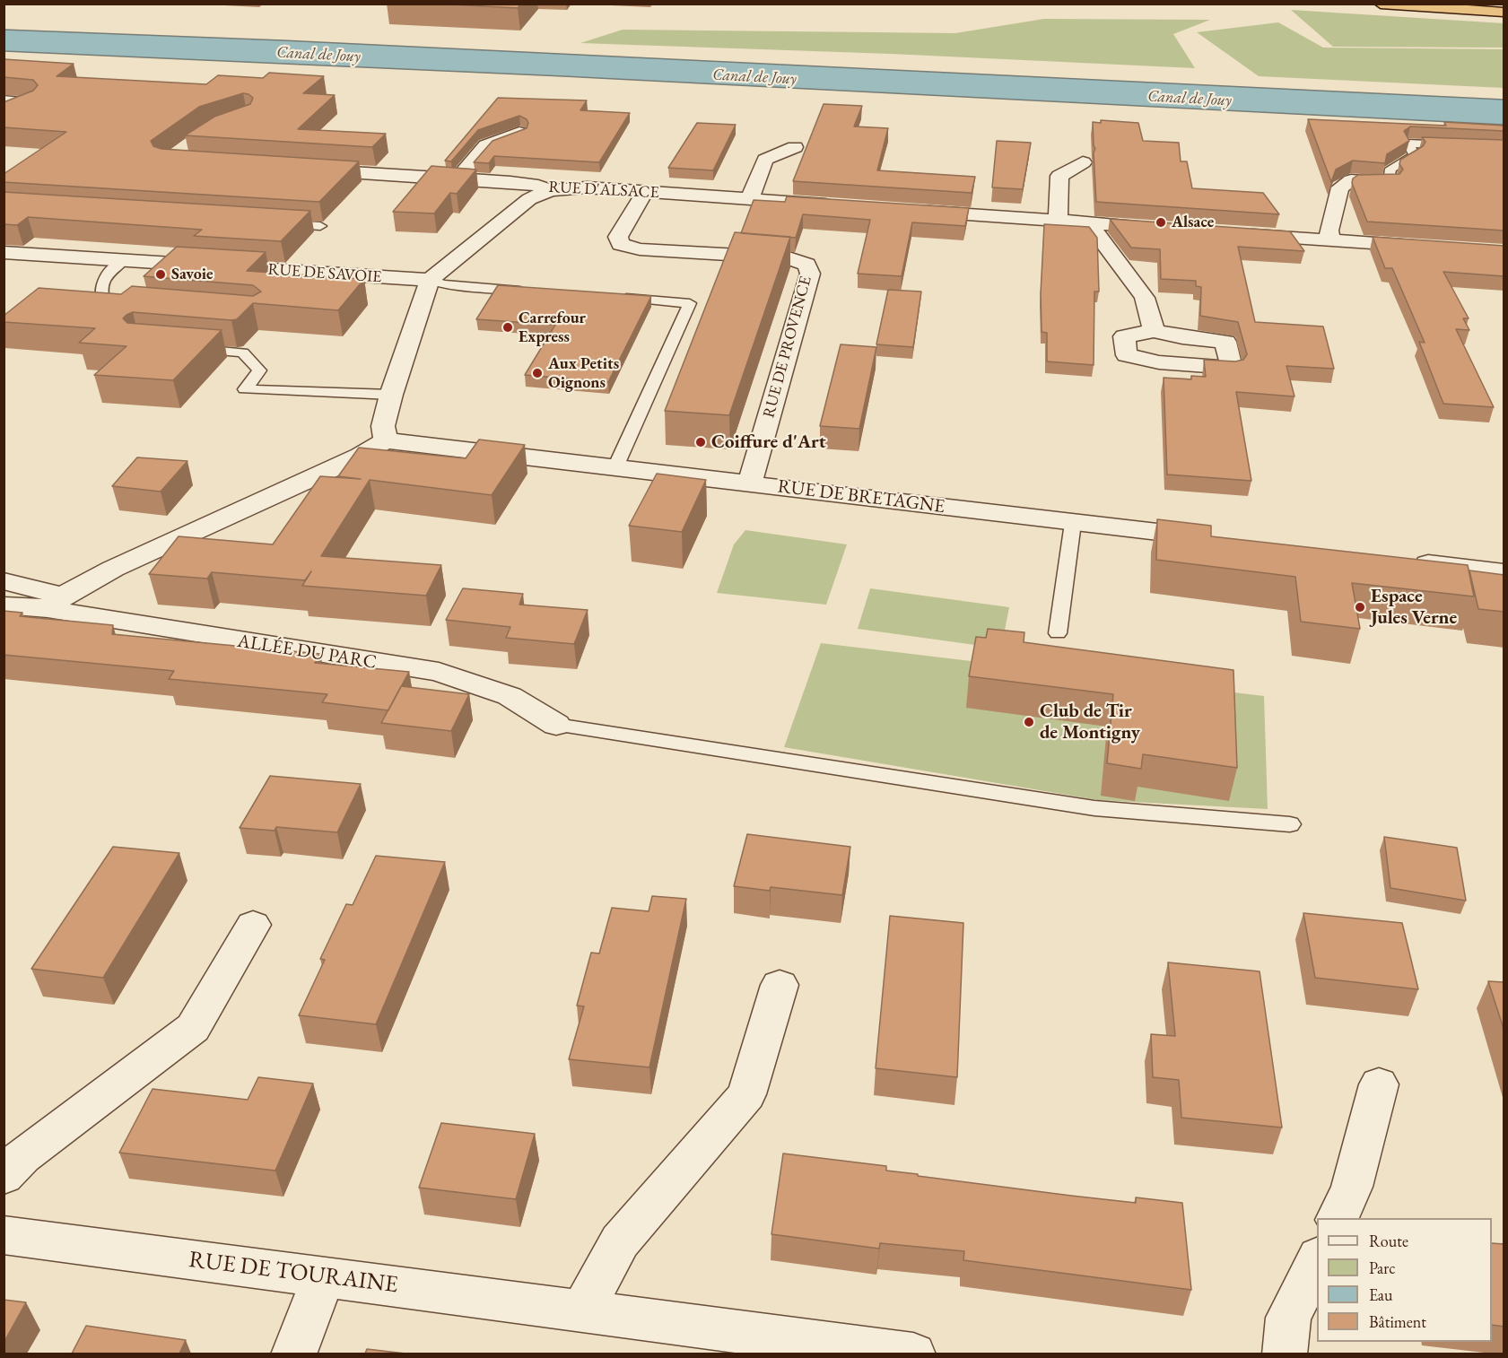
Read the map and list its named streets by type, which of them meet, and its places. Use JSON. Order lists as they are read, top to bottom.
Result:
{
  "streets": {
    "street": [
      "RUE D'ALSACE",
      "RUE DE SAVOIE",
      "RUE DE PROVENCE",
      "RUE DE BRETAGNE",
      "ALLÉE DU PARC",
      "RUE DE TOURAINE"
    ]
  },
  "crossings": [
    ["RUE D'ALSACE", "RUE DE PROVENCE"],
    ["RUE DE PROVENCE", "RUE DE BRETAGNE"]
  ],
  "water": ["Canal de Jouy"],
  "places": [
    "Alsace",
    "Savoie",
    "Carrefour Express",
    "Aux Petits Oignons",
    "Coiffure d'Art",
    "Espace Jules Verne",
    "Club de Tir de Montigny"
  ],
  "legend": [
    "Route",
    "Parc",
    "Eau",
    "Bâtiment"
  ]
}
